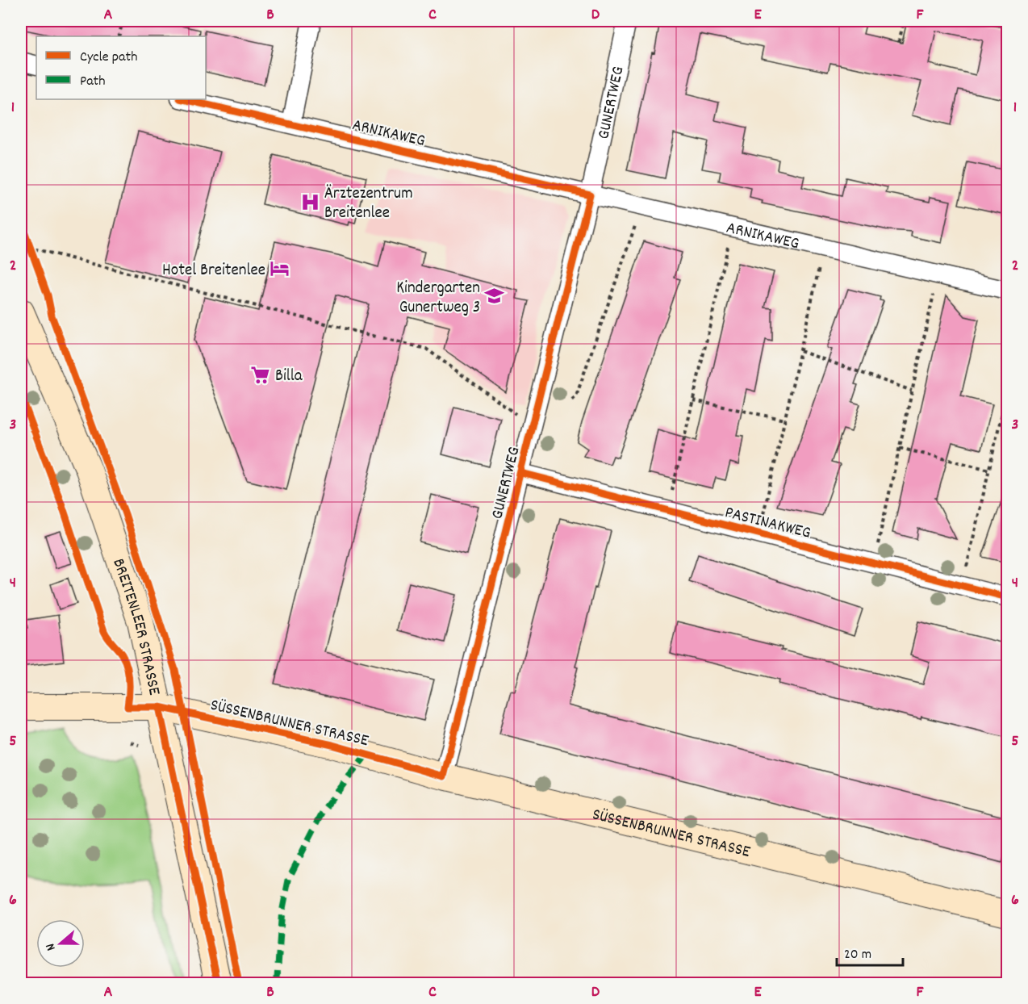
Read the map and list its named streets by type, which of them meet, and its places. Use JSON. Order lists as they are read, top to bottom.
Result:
{
  "streets": {
    "street": [
      "GUNERTWEG",
      "ARNIKAWEG",
      "PASTINAKWEG",
      "BREITENLEER STRASSE",
      "SÜSSENBRUNNER STRASSE"
    ]
  },
  "crossings": [
    ["GUNERTWEG", "ARNIKAWEG"],
    ["GUNERTWEG", "PASTINAKWEG"],
    ["GUNERTWEG", "SÜSSENBRUNNER STRASSE"],
    ["BREITENLEER STRASSE", "SÜSSENBRUNNER STRASSE"]
  ],
  "places": {
    "hospital": ["Ärztezentrum Breitenlee"],
    "hotel": ["Hotel Breitenlee"],
    "school or university": ["Kindergarten Gunertweg 3"],
    "supermarket": ["Billa"]
  },
  "legend": ["Cycle path", "Path"],
  "scale_bar": "20 m",
  "north": "left",
  "grid": {
    "columns": [
      "A",
      "B",
      "C",
      "D",
      "E",
      "F"
    ],
    "rows": [
      "1",
      "2",
      "3",
      "4",
      "5",
      "6"
    ]
  }
}
